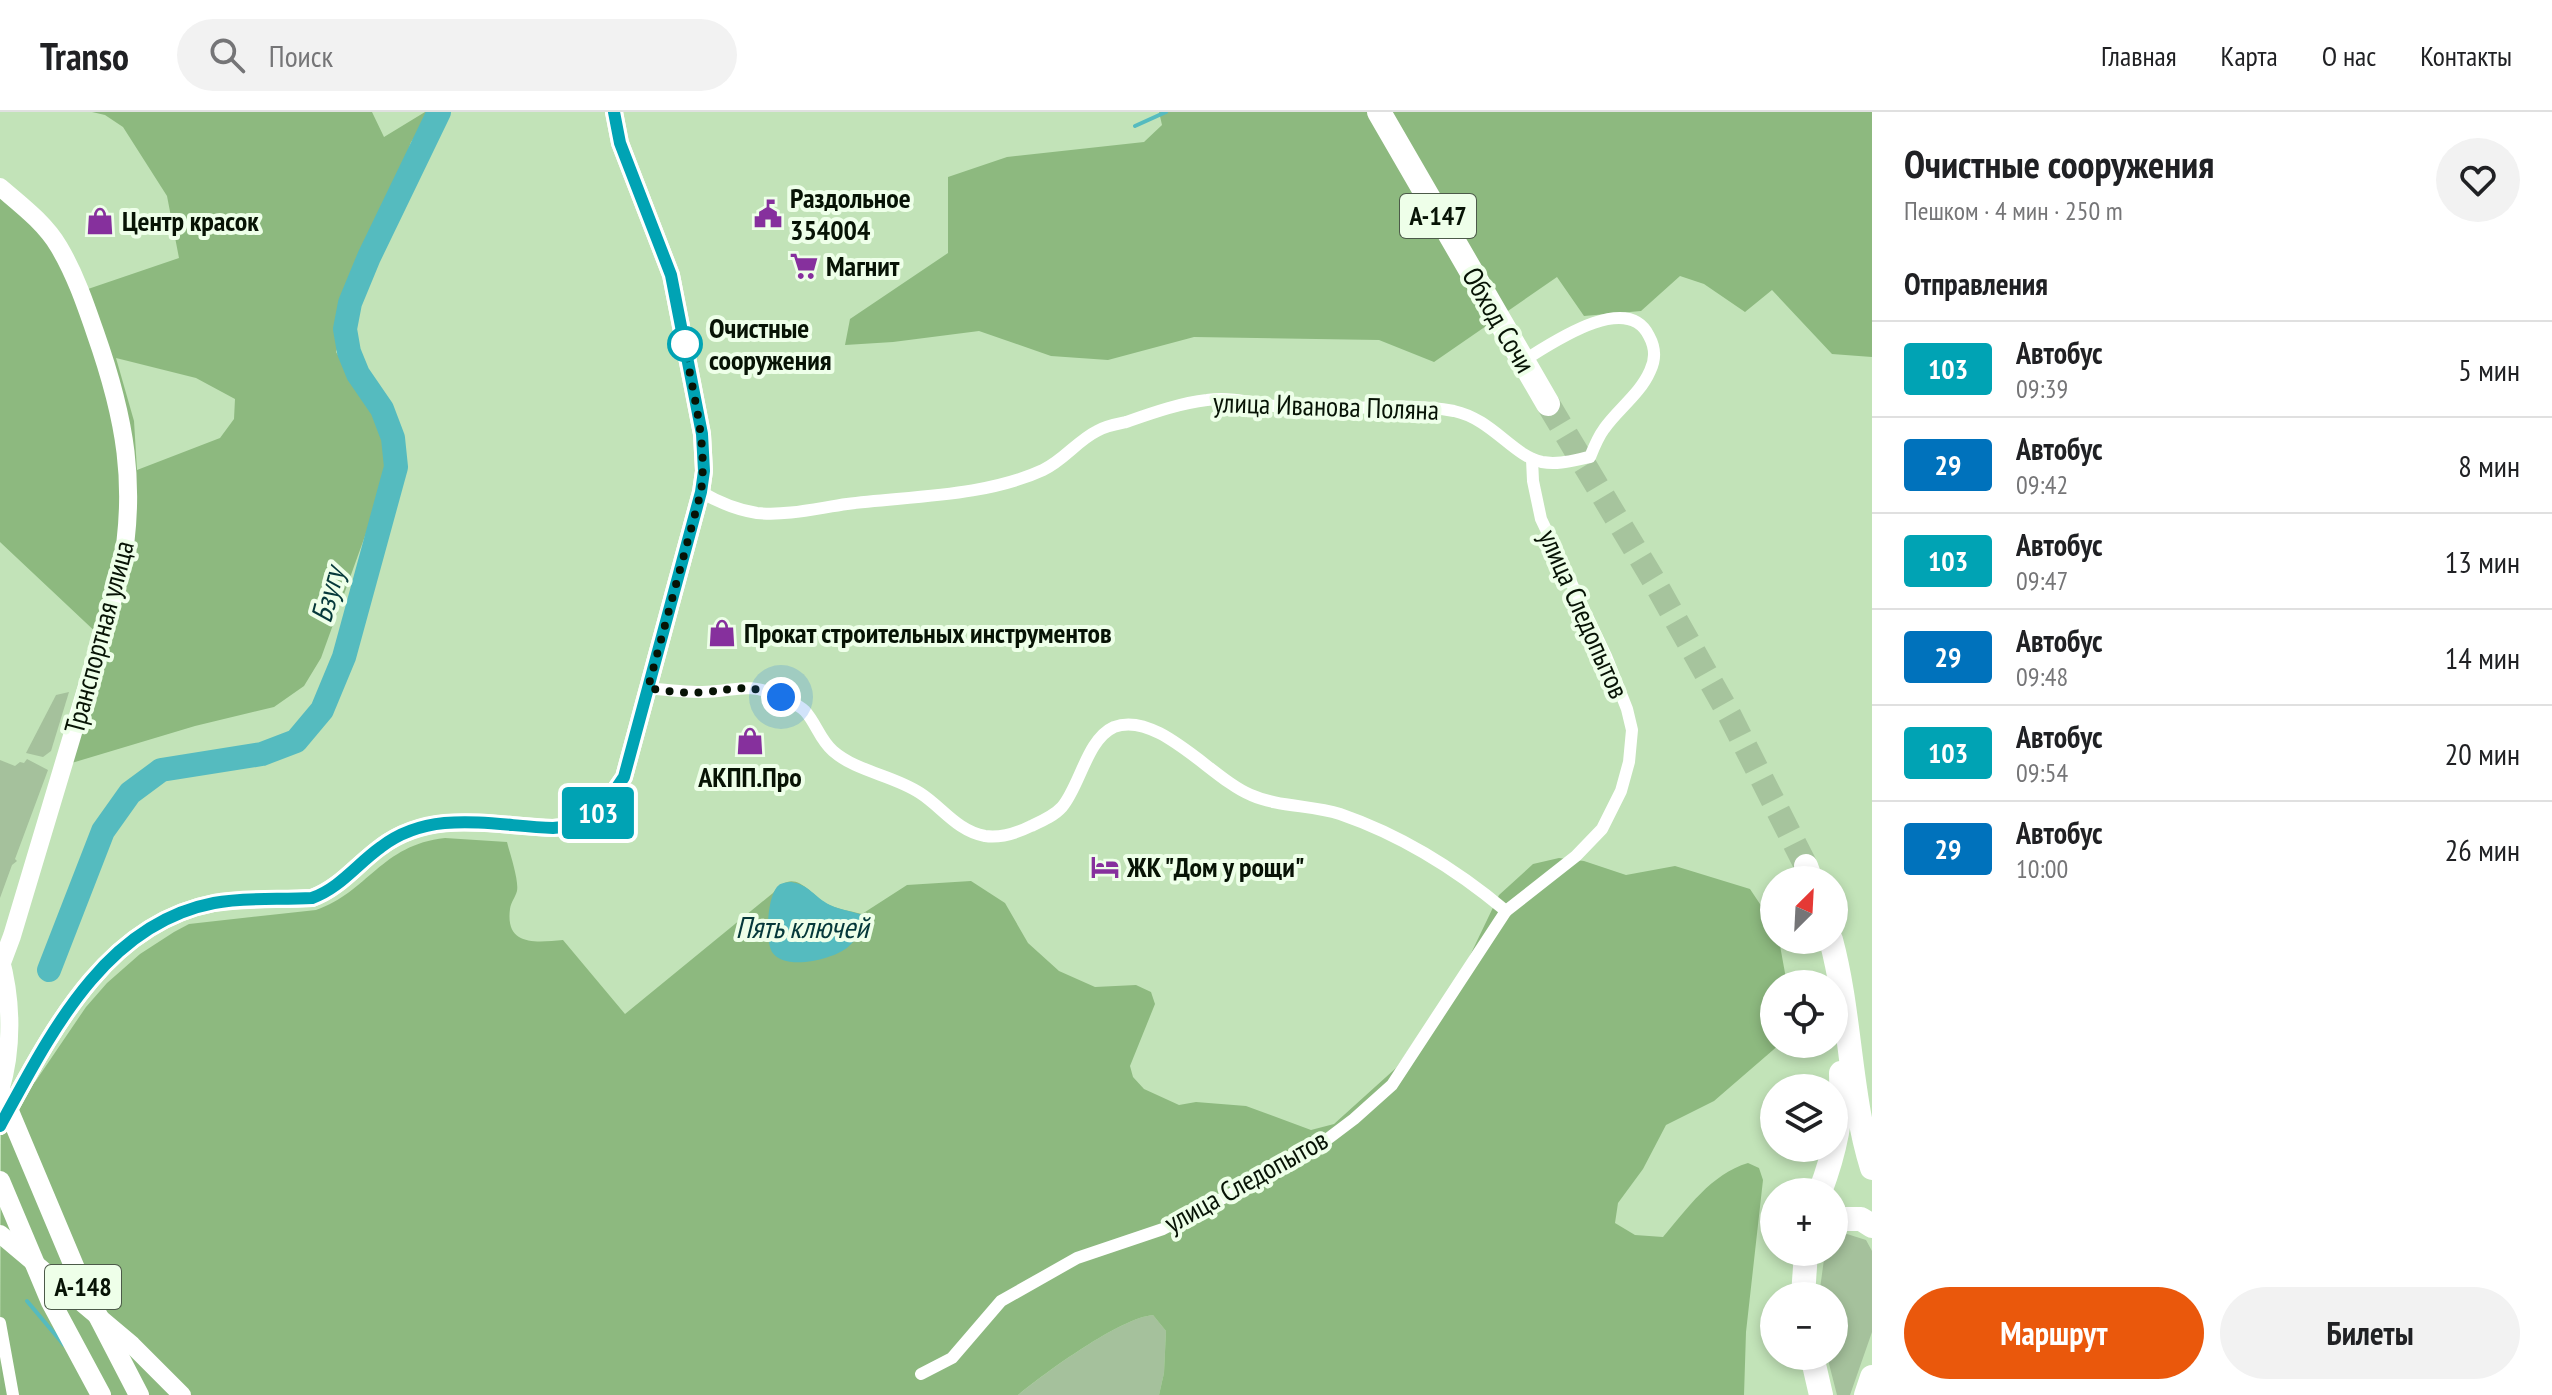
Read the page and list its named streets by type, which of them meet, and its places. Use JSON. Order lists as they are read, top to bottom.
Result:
{
  "streets": {
    "highway": ["А-147", "Обход Сочи"],
    "main road": ["А-148"],
    "street": ["улица Иванова Поляна", "улица Следопытов", "Транспортная улица"]
  },
  "crossings": [
    ["улица Иванова Поляна", "улица Следопытов"]
  ],
  "water": ["Бзугу", "Пять ключей"],
  "places": {
    "public building": ["Раздольное 354004"],
    "shop": ["Центр красок", "Прокат строительных инструментов", "АКПП.Про"],
    "supermarket": ["Магнит"],
    "other": ["Очистные сооружения"],
    "hotel": ["ЖК \"Дом у рощи\""]
  },
  "lines": ["bus line 103"],
  "north": "top right",
  "page": {
    "header": "Transo",
    "search": "Поиск",
    "nav": [
      "Главная",
      "Карта",
      "О нас",
      "Контакты"
    ],
    "on_map": "103",
    "heading": [
      ["Очистные сооружения", "Пешком · 4 мин · 250 m"],
      "Отправления"
    ],
    "list": [
      {
        "mark": "103",
        "name": "Автобус",
        "note": "09:39",
        "value": "5 мин"
      },
      {
        "mark": "29",
        "name": "Автобус",
        "note": "09:42",
        "value": "8 мин"
      },
      {
        "mark": "103",
        "name": "Автобус",
        "note": "09:47",
        "value": "13 мин"
      },
      {
        "mark": "29",
        "name": "Автобус",
        "note": "09:48",
        "value": "14 мин"
      },
      {
        "mark": "103",
        "name": "Автобус",
        "note": "09:54",
        "value": "20 мин"
      },
      {
        "mark": "29",
        "name": "Автобус",
        "note": "10:00",
        "value": "26 мин"
      }
    ],
    "map_buttons": ["+", "−"],
    "buttons": ["Маршрут", "Билеты"]
  }
}
